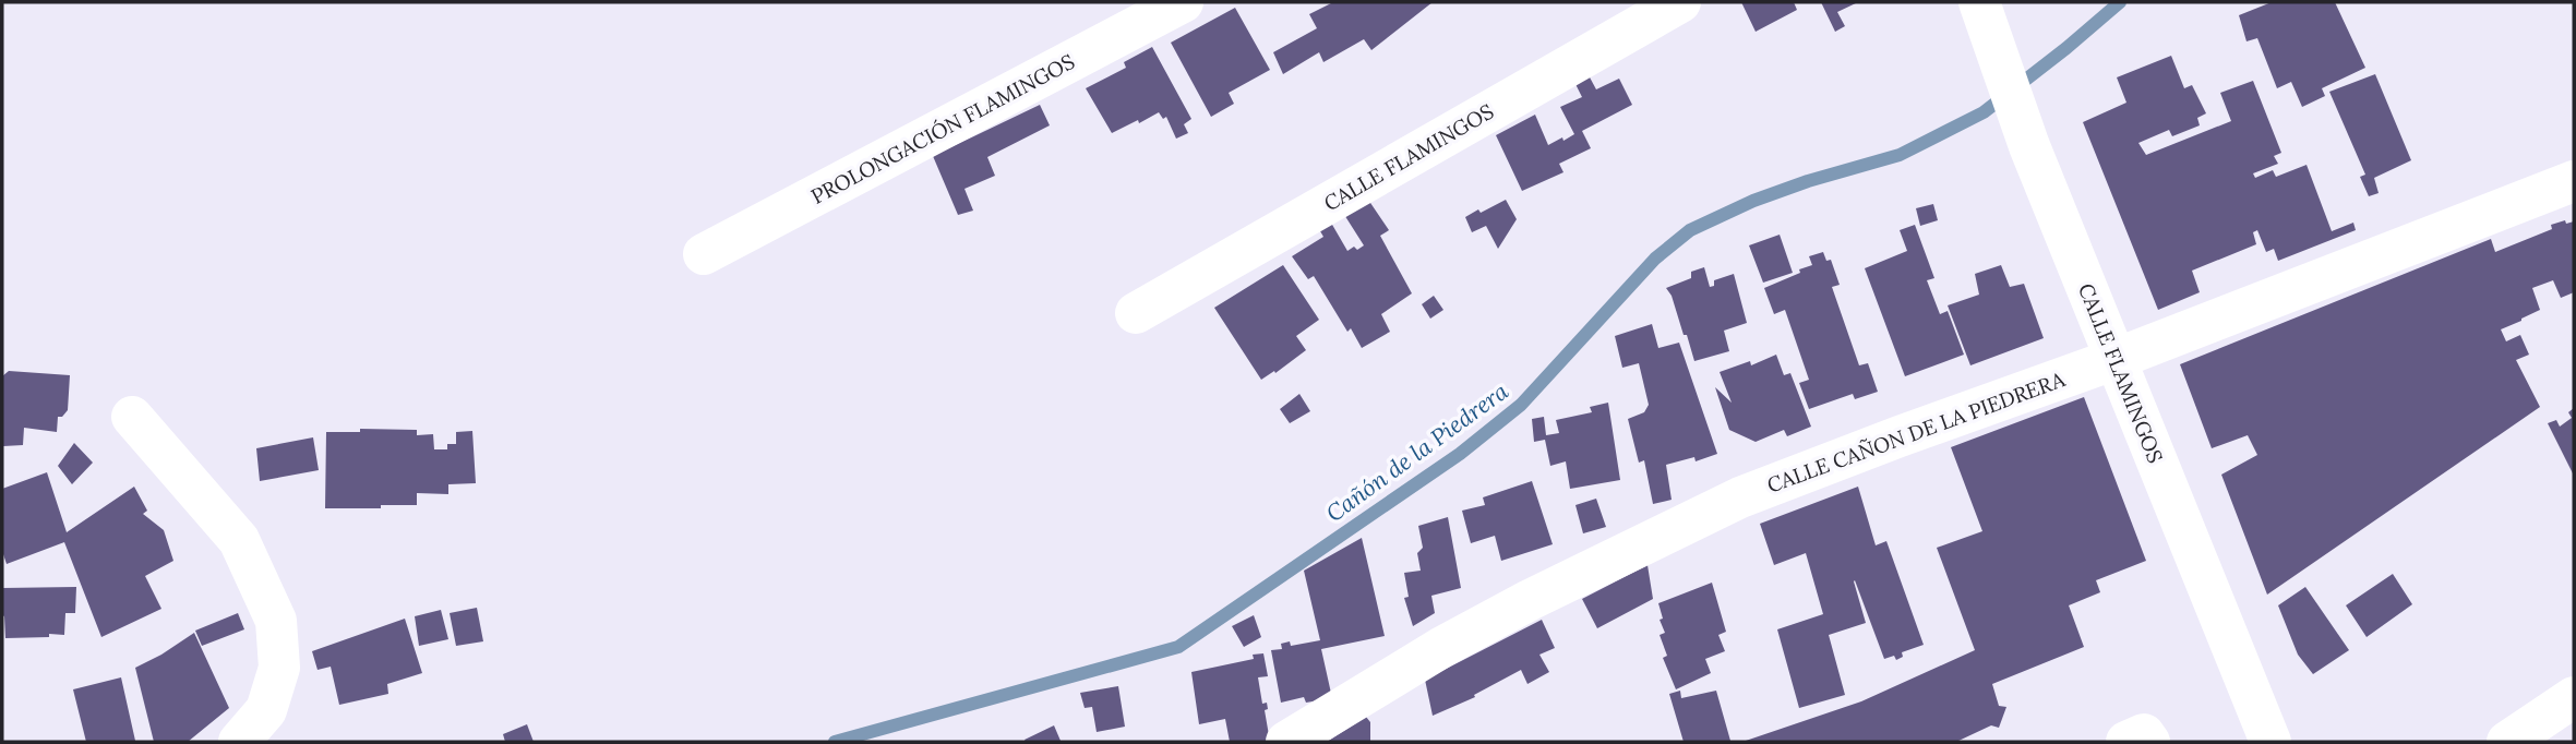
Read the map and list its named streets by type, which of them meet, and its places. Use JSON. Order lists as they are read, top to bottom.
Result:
{
  "streets": {
    "street": ["PROLONGACIÓN FLAMINGOS", "CALLE FLAMINGOS", "CALLE CAÑON DE LA PIEDRERA"]
  },
  "crossings": [
    ["CALLE FLAMINGOS", "CALLE CAÑON DE LA PIEDRERA"]
  ],
  "water": ["Cañón de la Piedrera"]
}
